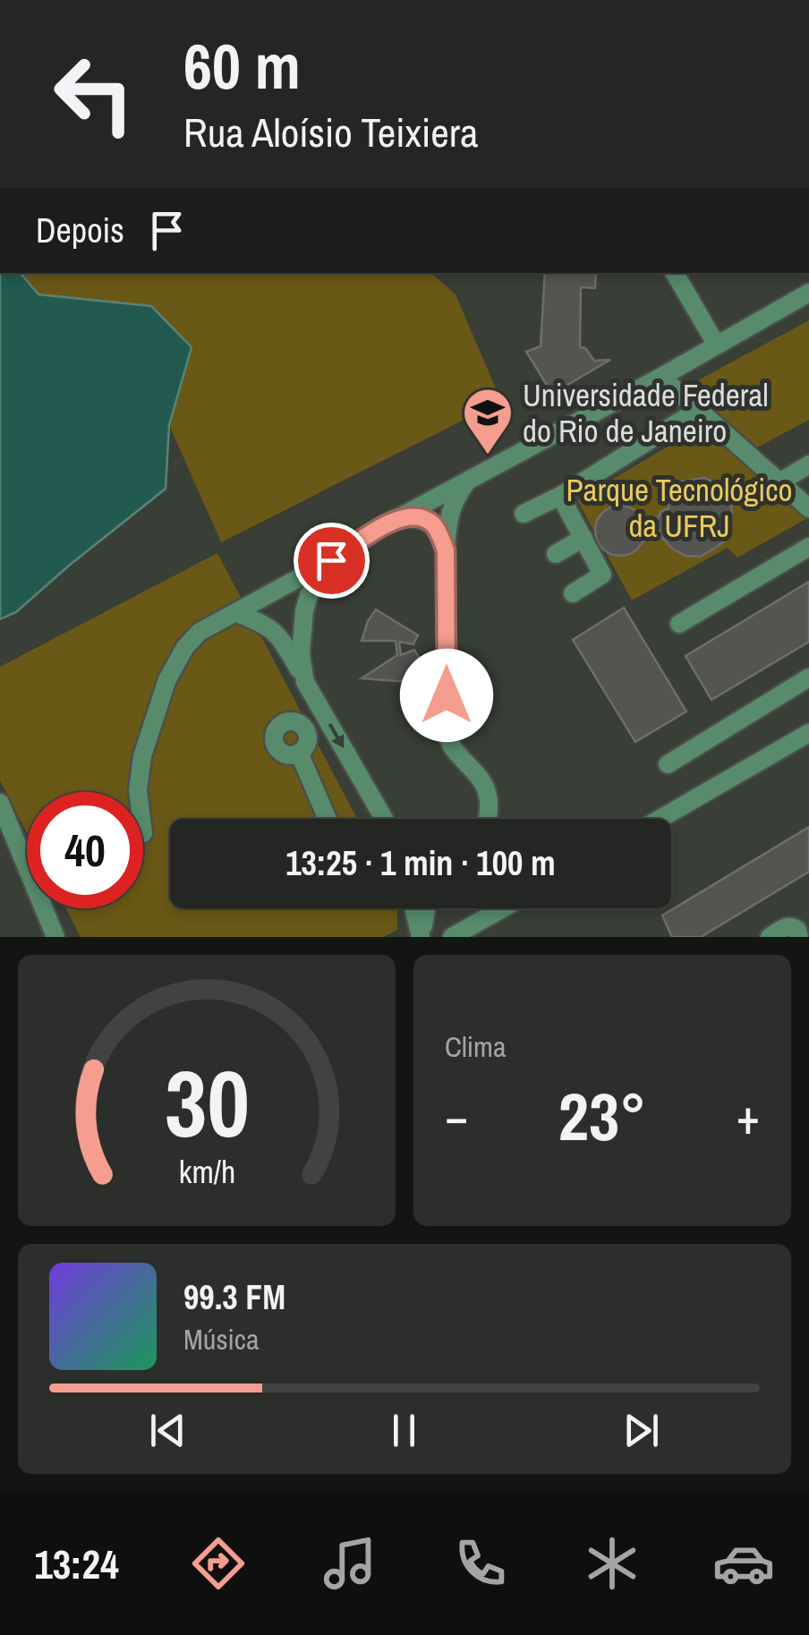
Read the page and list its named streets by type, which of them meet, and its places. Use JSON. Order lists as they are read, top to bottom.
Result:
{
  "parks": ["Parque Tecnológico da UFRJ"],
  "places": {
    "school or university": ["Universidade Federal do Rio de Janeiro"]
  },
  "page": {
    "turn": ["60 m", "Rua Aloísio Teixiera"],
    "then": "Depois",
    "limit": "40",
    "trip": "13:25 · 1 min · 100 m",
    "tile": "Clima",
    "heat": ["−", "23°", "+"],
    "song": ["99.3 FM", "Música"],
    "tabs": "13:24",
    "gauge": ["30", "km/h"]
  }
}
